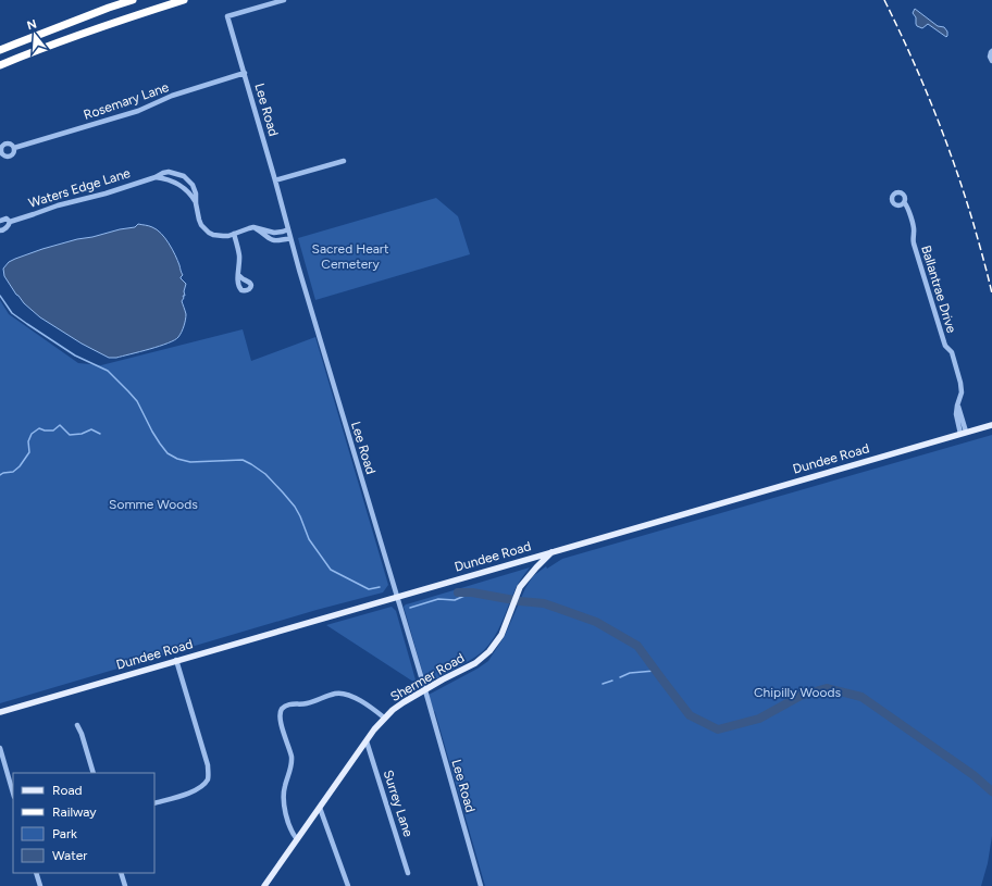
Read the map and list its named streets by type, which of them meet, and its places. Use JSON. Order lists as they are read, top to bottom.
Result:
{
  "streets": {
    "main road": ["Dundee Road", "Shermer Road"],
    "street": [
      "Rosemary Lane",
      "Lee Road",
      "Waters Edge Lane",
      "Ballantrae Drive",
      "Surrey Lane"
    ]
  },
  "crossings": [
    ["Rosemary Lane", "Lee Road"],
    ["Lee Road", "Waters Edge Lane"],
    ["Lee Road", "Dundee Road"],
    ["Lee Road", "Shermer Road"],
    ["Ballantrae Drive", "Dundee Road"],
    ["Dundee Road", "Shermer Road"],
    ["Shermer Road", "Surrey Lane"]
  ],
  "parks": ["Sacred Heart Cemetery", "Somme Woods", "Chipilly Woods"],
  "legend": [
    "Road",
    "Railway",
    "Park",
    "Water"
  ],
  "north": "top"
}
